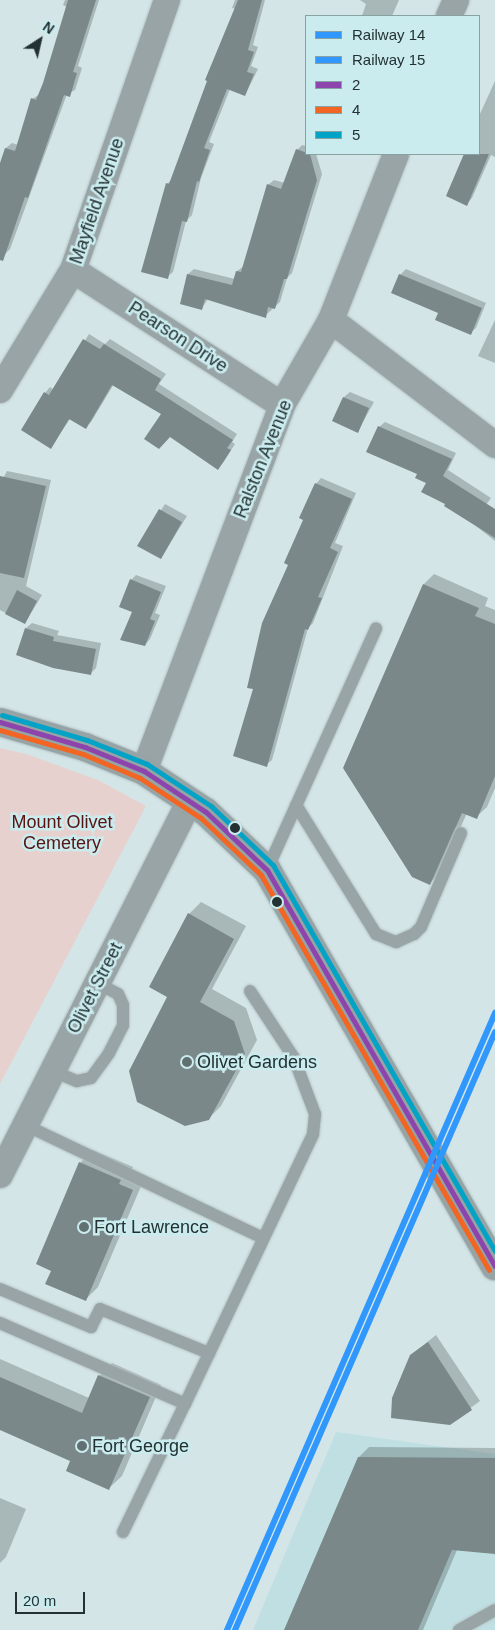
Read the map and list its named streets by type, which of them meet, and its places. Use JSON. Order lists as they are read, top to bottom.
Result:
{
  "streets": {
    "street": [
      "Mayfield Avenue",
      "Pearson Drive",
      "Ralston Avenue",
      "Olivet Street"
    ]
  },
  "crossings": [
    ["Mayfield Avenue", "Pearson Drive"],
    ["Pearson Drive", "Ralston Avenue"]
  ],
  "parks": ["Mount Olivet Cemetery"],
  "places": ["Olivet Gardens", "Fort Lawrence", "Fort George"],
  "lines": [
    "transit line 5",
    "transit line 2",
    "transit line 4",
    "rail line 14",
    "rail line 15"
  ],
  "legend": [
    "Railway 14",
    "Railway 15",
    "2",
    "4",
    "5"
  ],
  "scale_bar": "20 m",
  "north": "top right"
}
